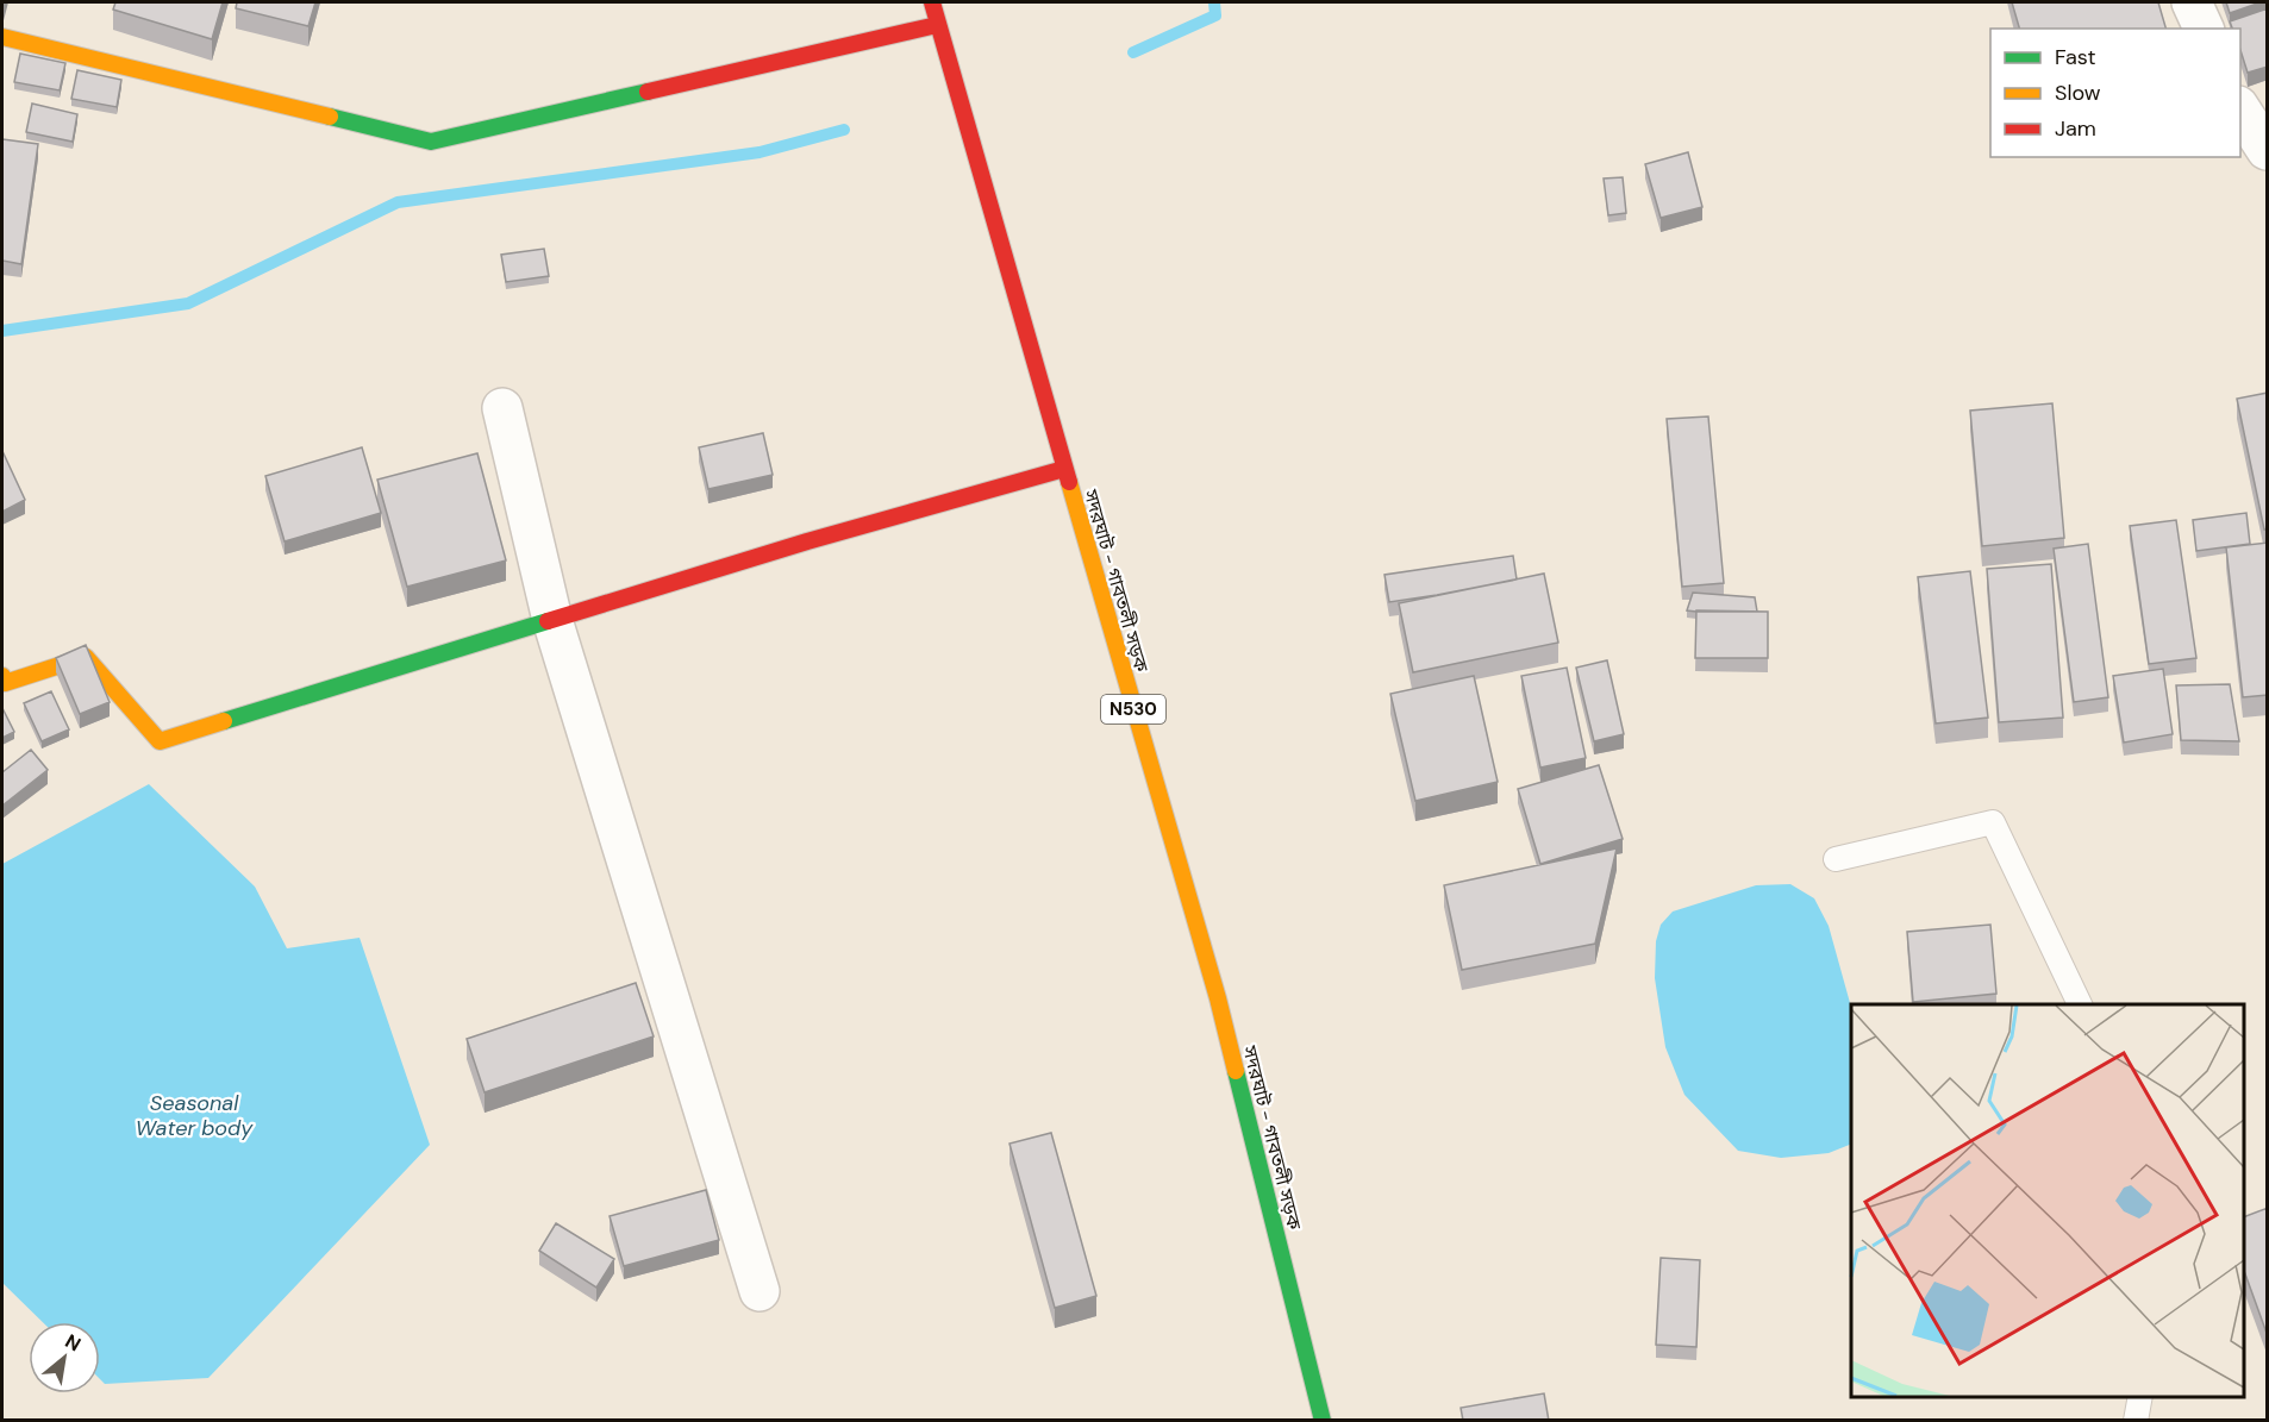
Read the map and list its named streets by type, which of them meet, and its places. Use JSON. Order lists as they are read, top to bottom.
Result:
{
  "streets": {
    "main road": ["সদরঘাট - গাবতলী সড়ক", "N530"]
  },
  "water": ["Seasonal Water body"],
  "legend": ["Fast", "Slow", "Jam"],
  "north": "top right"
}
